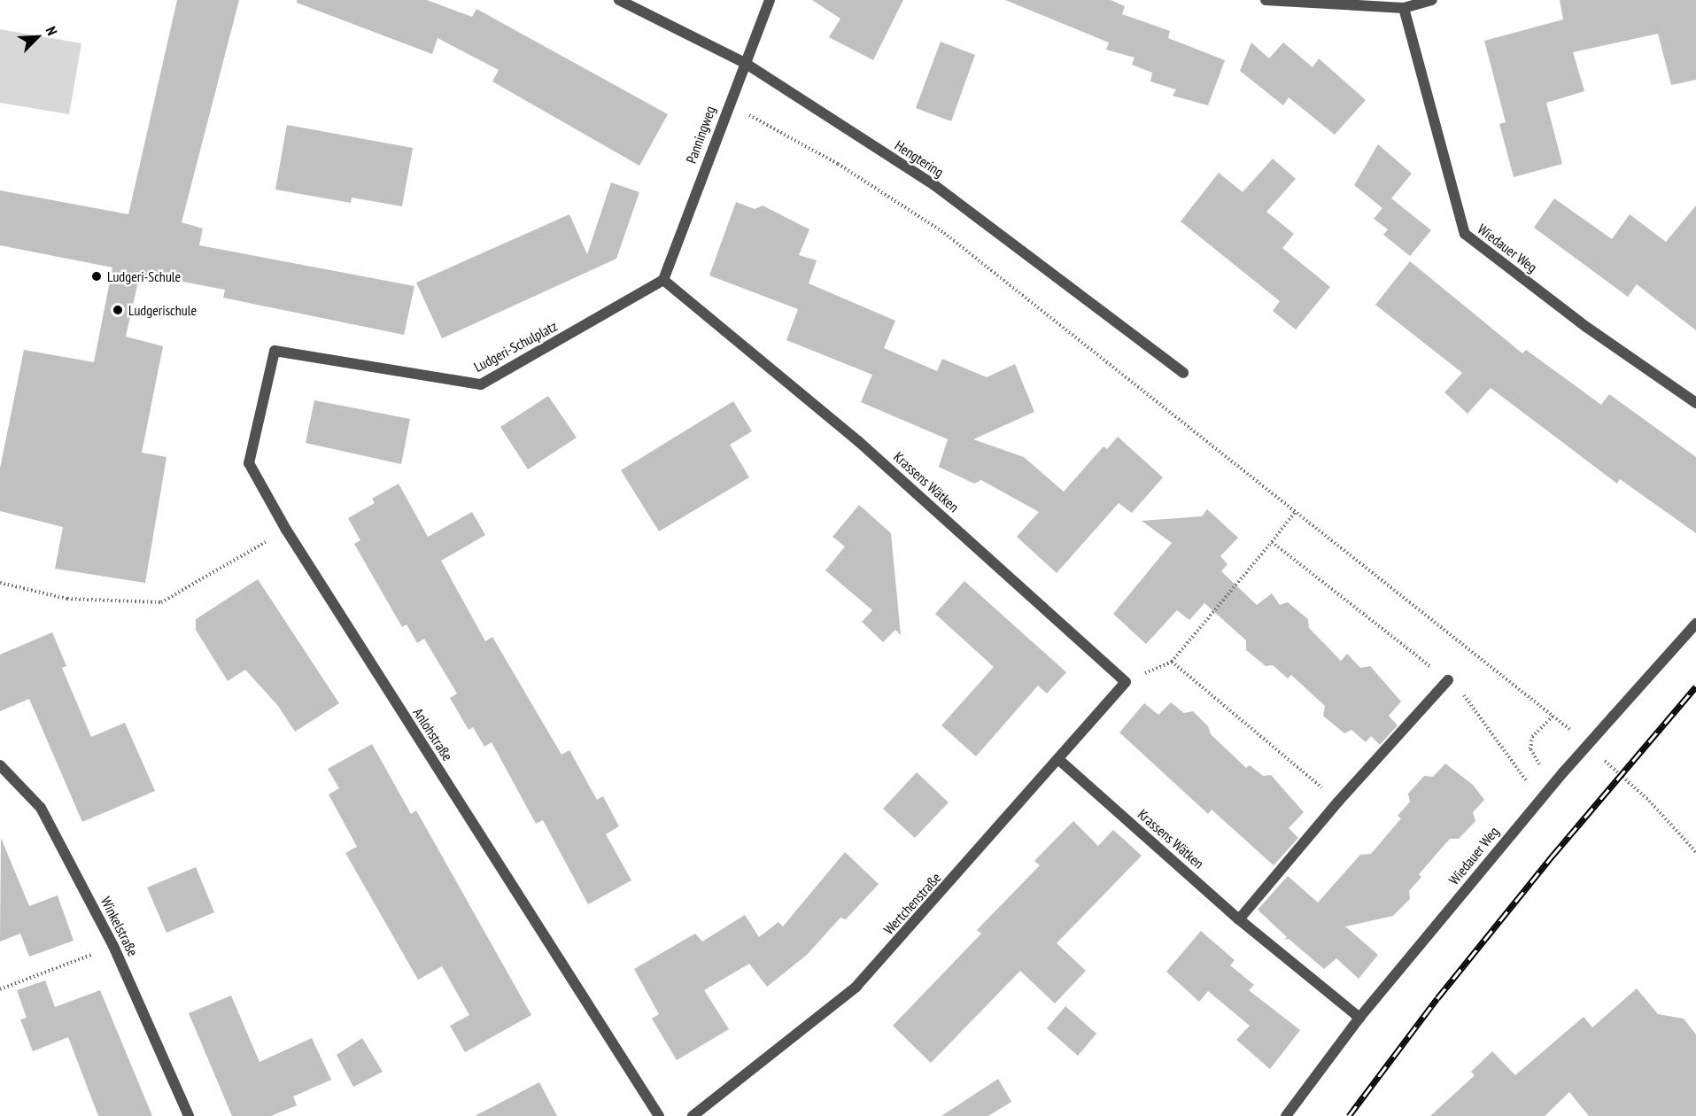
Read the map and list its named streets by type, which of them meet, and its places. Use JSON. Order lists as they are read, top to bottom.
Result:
{
  "streets": {
    "street": [
      "Panningweg",
      "Hengtering",
      "Wiedauer Weg",
      "Ludgeri-Schulplatz",
      "Krassens Wätken",
      "Anlohstraße",
      "Wertchenstraße",
      "Winkelstraße"
    ]
  },
  "crossings": [
    ["Panningweg", "Hengtering"],
    ["Panningweg", "Ludgeri-Schulplatz"],
    ["Panningweg", "Krassens Wätken"],
    ["Wiedauer Weg", "Krassens Wätken"],
    ["Ludgeri-Schulplatz", "Krassens Wätken"],
    ["Ludgeri-Schulplatz", "Anlohstraße"],
    ["Krassens Wätken", "Wertchenstraße"]
  ],
  "places": ["Ludgeri-Schule", "Ludgerischule"],
  "north": "top right"
}
